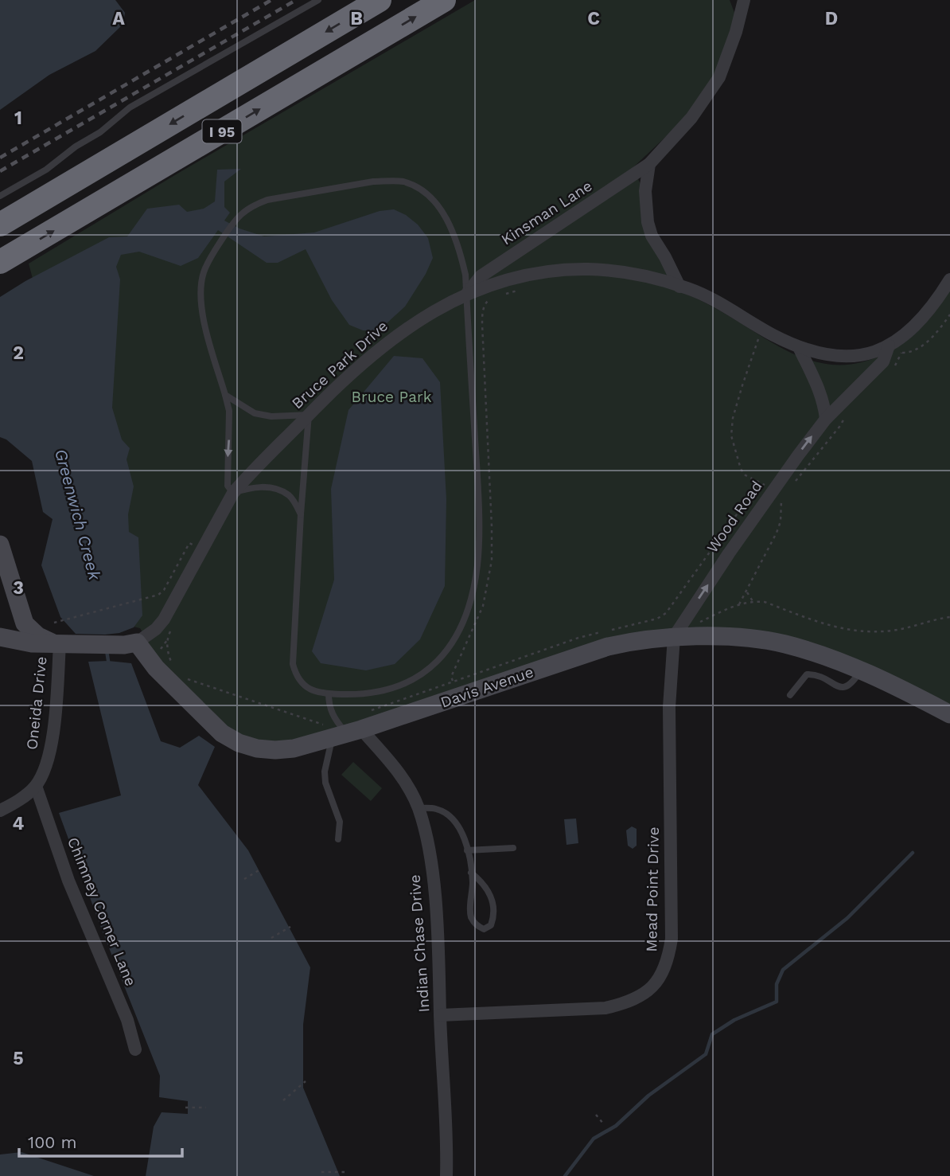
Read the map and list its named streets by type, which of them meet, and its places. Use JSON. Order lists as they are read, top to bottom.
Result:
{
  "streets": {
    "highway": ["I 95"],
    "main road": ["Davis Avenue"],
    "street": [
      "Kinsman Lane",
      "Bruce Park Drive",
      "Wood Road",
      "Oneida Drive",
      "Mead Point Drive",
      "Chimney Corner Lane",
      "Indian Chase Drive"
    ]
  },
  "crossings": [
    ["Kinsman Lane", "Bruce Park Drive"],
    ["Bruce Park Drive", "Wood Road"],
    ["Bruce Park Drive", "Davis Avenue"],
    ["Wood Road", "Davis Avenue"],
    ["Wood Road", "Mead Point Drive"],
    ["Davis Avenue", "Mead Point Drive"],
    ["Davis Avenue", "Indian Chase Drive"],
    ["Oneida Drive", "Chimney Corner Lane"],
    ["Mead Point Drive", "Indian Chase Drive"]
  ],
  "one_way": ["Wood Road"],
  "water": ["Greenwich Creek"],
  "parks": ["Bruce Park"],
  "scale_bar": "100 m",
  "grid": {
    "columns": [
      "A",
      "B",
      "C",
      "D"
    ],
    "rows": [
      "1",
      "2",
      "3",
      "4",
      "5"
    ]
  }
}
